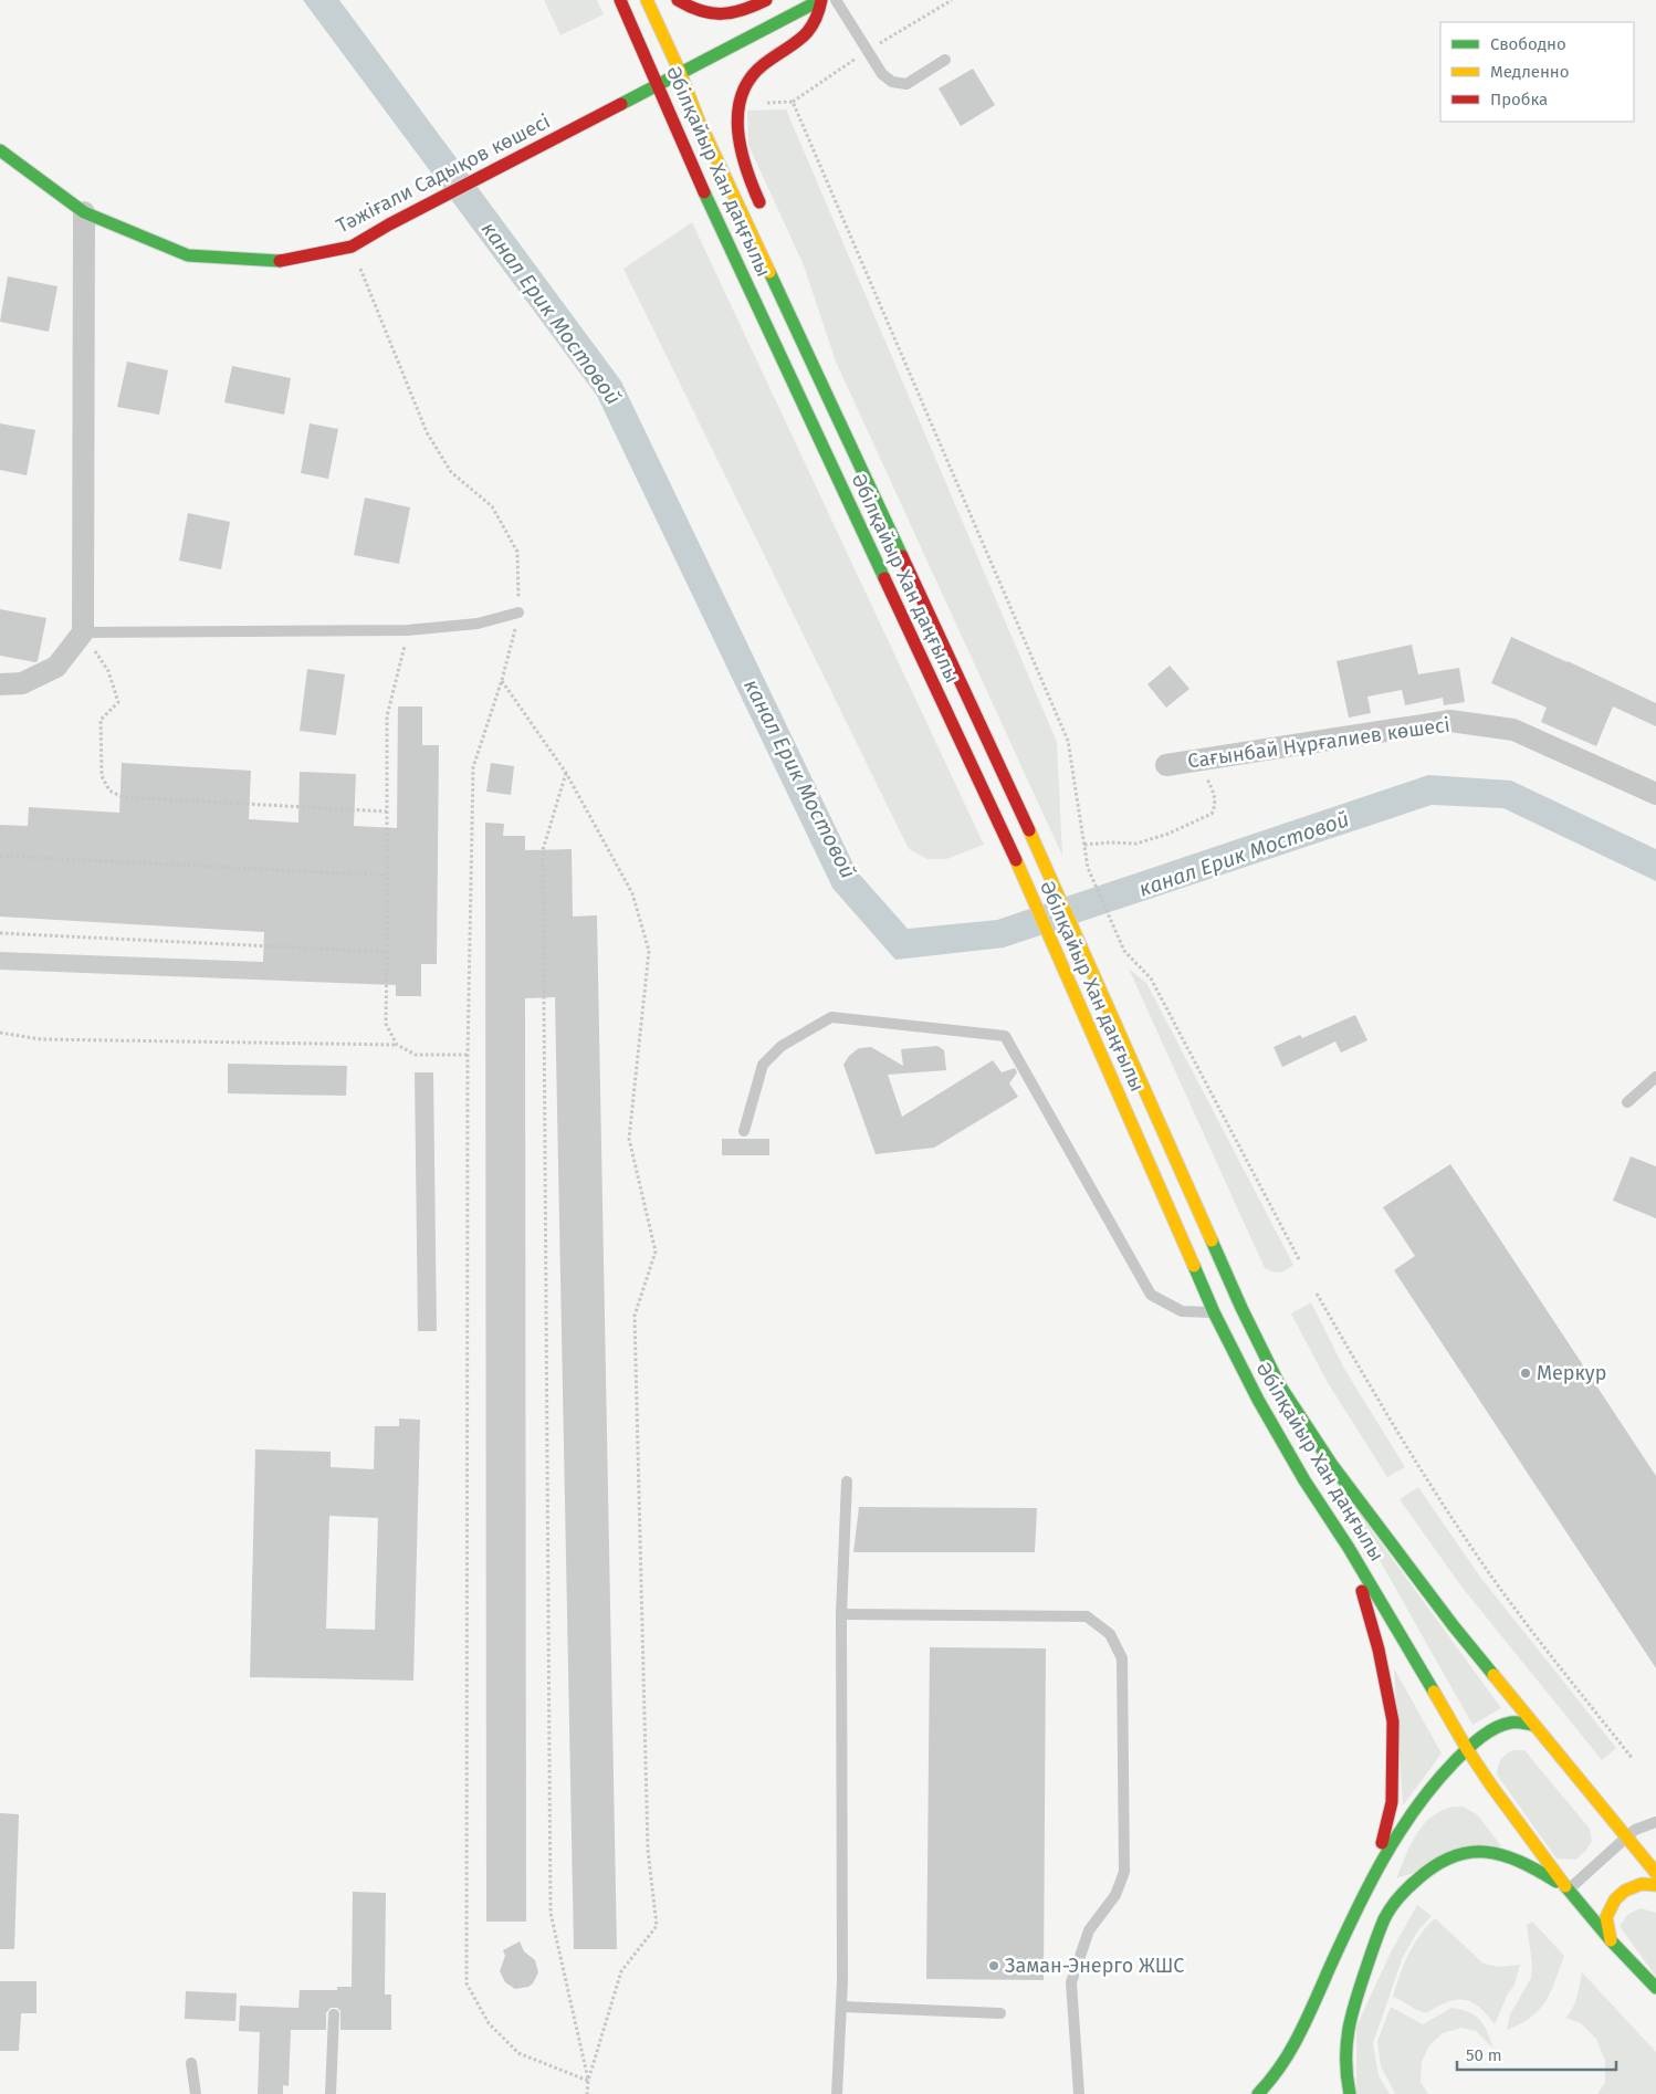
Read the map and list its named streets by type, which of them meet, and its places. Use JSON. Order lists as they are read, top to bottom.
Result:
{
  "streets": {
    "main road": ["Әбілқайыр Хан даңғылы", "Тәжіғали Садықов көшесі"],
    "street": ["Сағынбай Нұрғалиев көшесі"]
  },
  "crossings": [
    ["Әбілқайыр Хан даңғылы", "Тәжіғали Садықов көшесі"]
  ],
  "water": ["канал Ерик Мостовой"],
  "places": ["Меркур", "Заман-Энерго ЖШС"],
  "legend": ["Свободно", "Медленно", "Пробка"],
  "scale_bar": "50 m"
}
